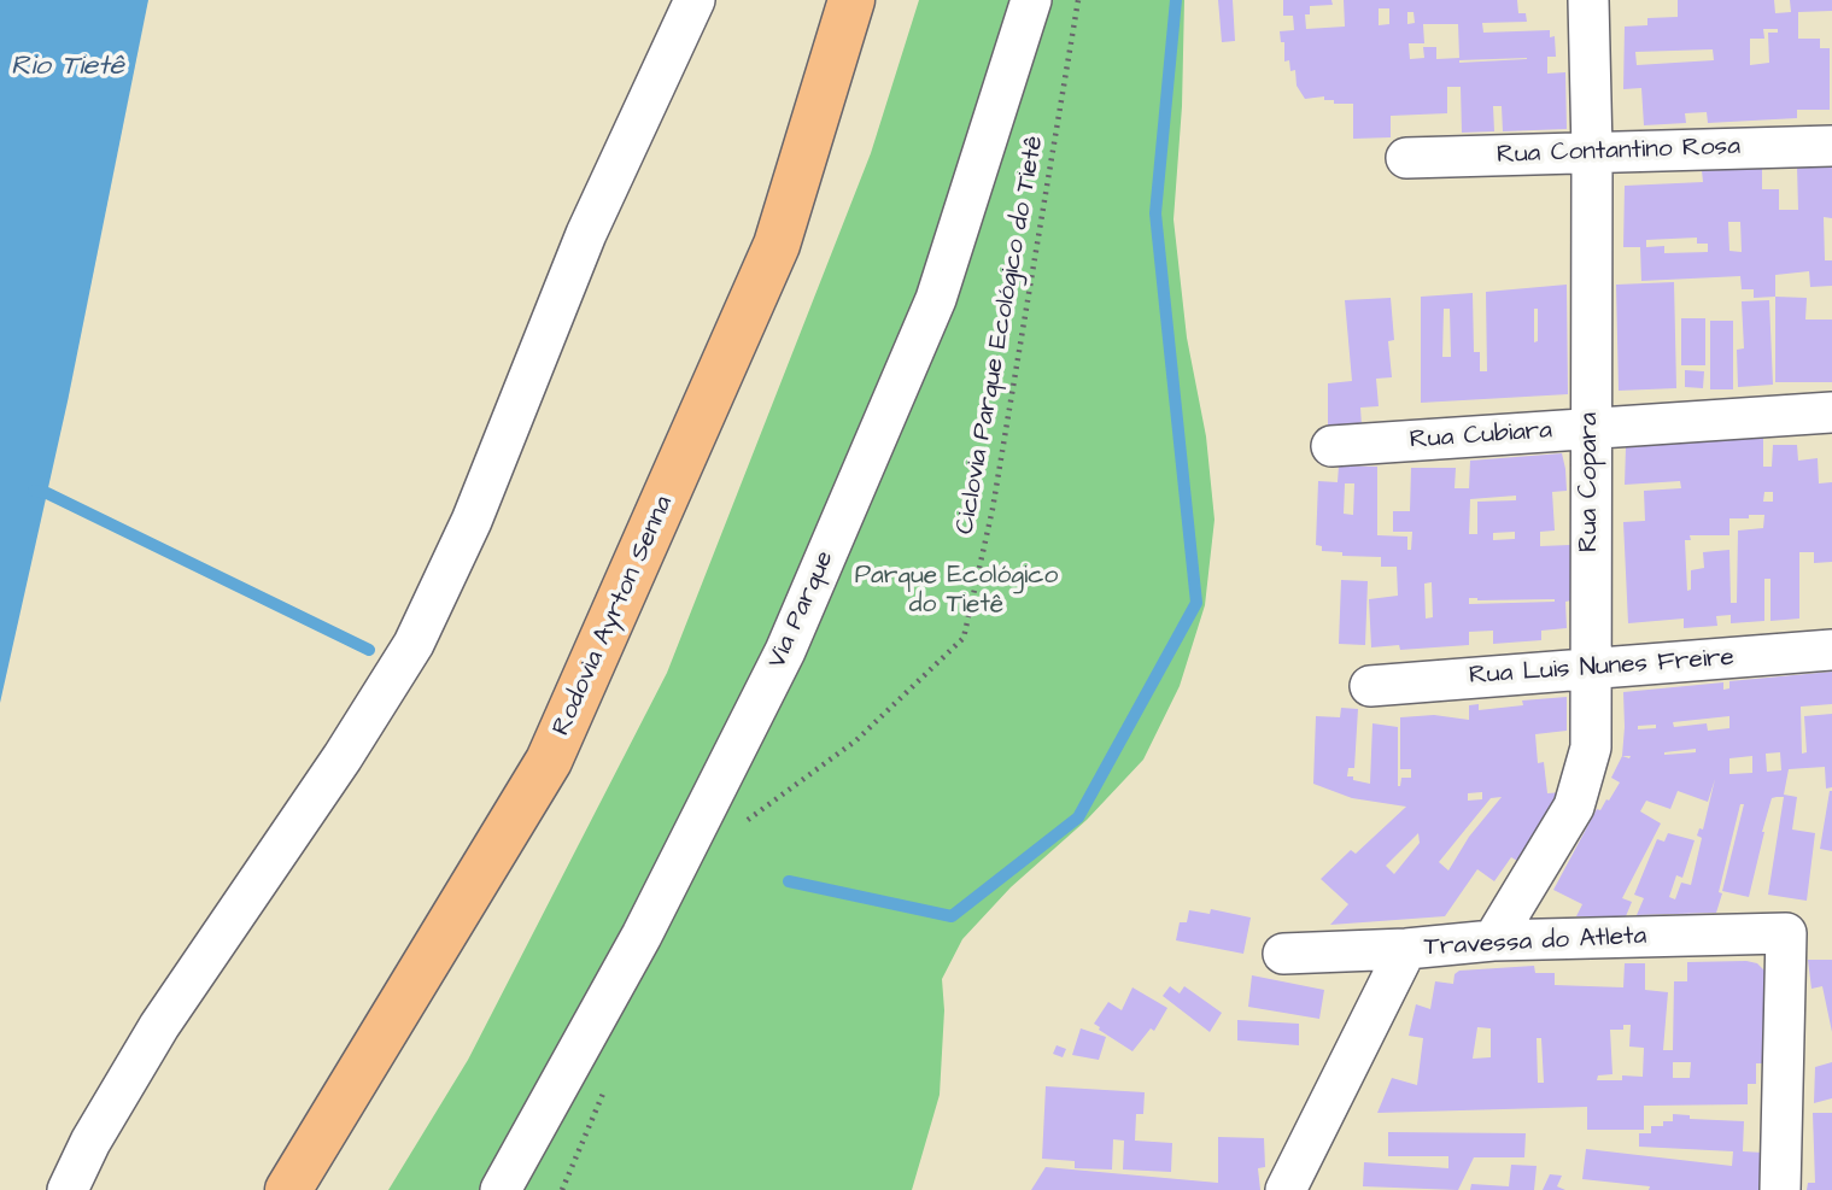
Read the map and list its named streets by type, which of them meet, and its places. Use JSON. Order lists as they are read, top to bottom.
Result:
{
  "streets": {
    "highway": ["Rodovia Ayrton Senna"],
    "street": [
      "Rua Contantino Rosa",
      "Rua Cubiara",
      "Rua Copara",
      "Via Parque",
      "Rua Luis Nunes Freire",
      "Travessa do Atleta"
    ],
    "path": ["Ciclovia Parque Ecológico do Tietê"]
  },
  "crossings": [
    ["Rua Contantino Rosa", "Rua Copara"],
    ["Rua Cubiara", "Rua Copara"],
    ["Rua Copara", "Rua Luis Nunes Freire"],
    ["Rua Copara", "Travessa do Atleta"]
  ],
  "water": ["Rio Tietê"],
  "parks": ["Parque Ecológico do Tietê"]
}
